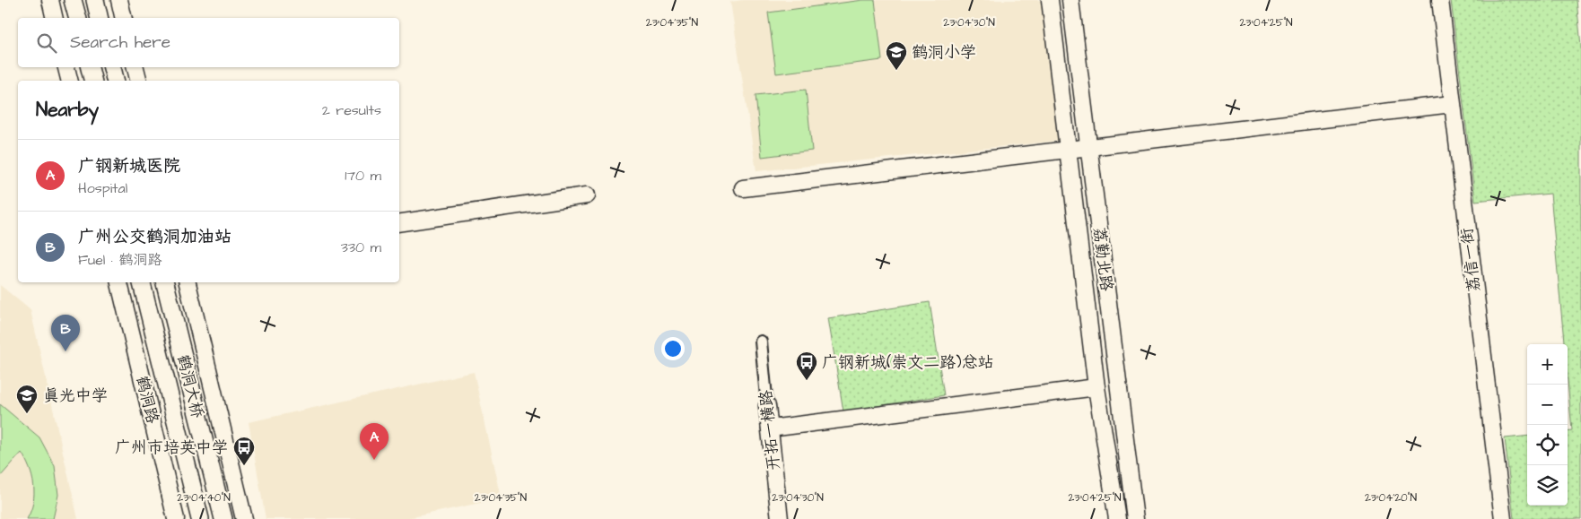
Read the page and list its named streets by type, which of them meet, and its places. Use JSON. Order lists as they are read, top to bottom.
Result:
{
  "streets": {
    "main road": ["鹤洞大桥"],
    "street": [
      "荔勤北路",
      "荔信一街",
      "鹤洞路",
      "开拓一横路"
    ]
  },
  "places": {
    "school or university": ["鹤洞小学", "真光中学"],
    "bus stop": ["广钢新城(崇文二路)总站", "广州市培英中学"]
  },
  "page": {
    "search": "Search here",
    "heading": ["Nearby", "2 results"],
    "list": [
      {
        "mark": "A",
        "name": "广钢新城医院",
        "note": "Hospital",
        "value": "170 m"
      },
      {
        "mark": "B",
        "name": "广州公交鹤洞加油站",
        "note": "Fuel · 鹤洞路",
        "value": "330 m"
      }
    ],
    "pins": ["B", "A"],
    "map_buttons": ["+", "−"]
  },
  "coordinates": [
    "23°04'35\"N",
    "23°04'30\"N",
    "23°04'25\"N",
    "23°04'40\"N",
    "23°04'20\"N"
  ]
}
